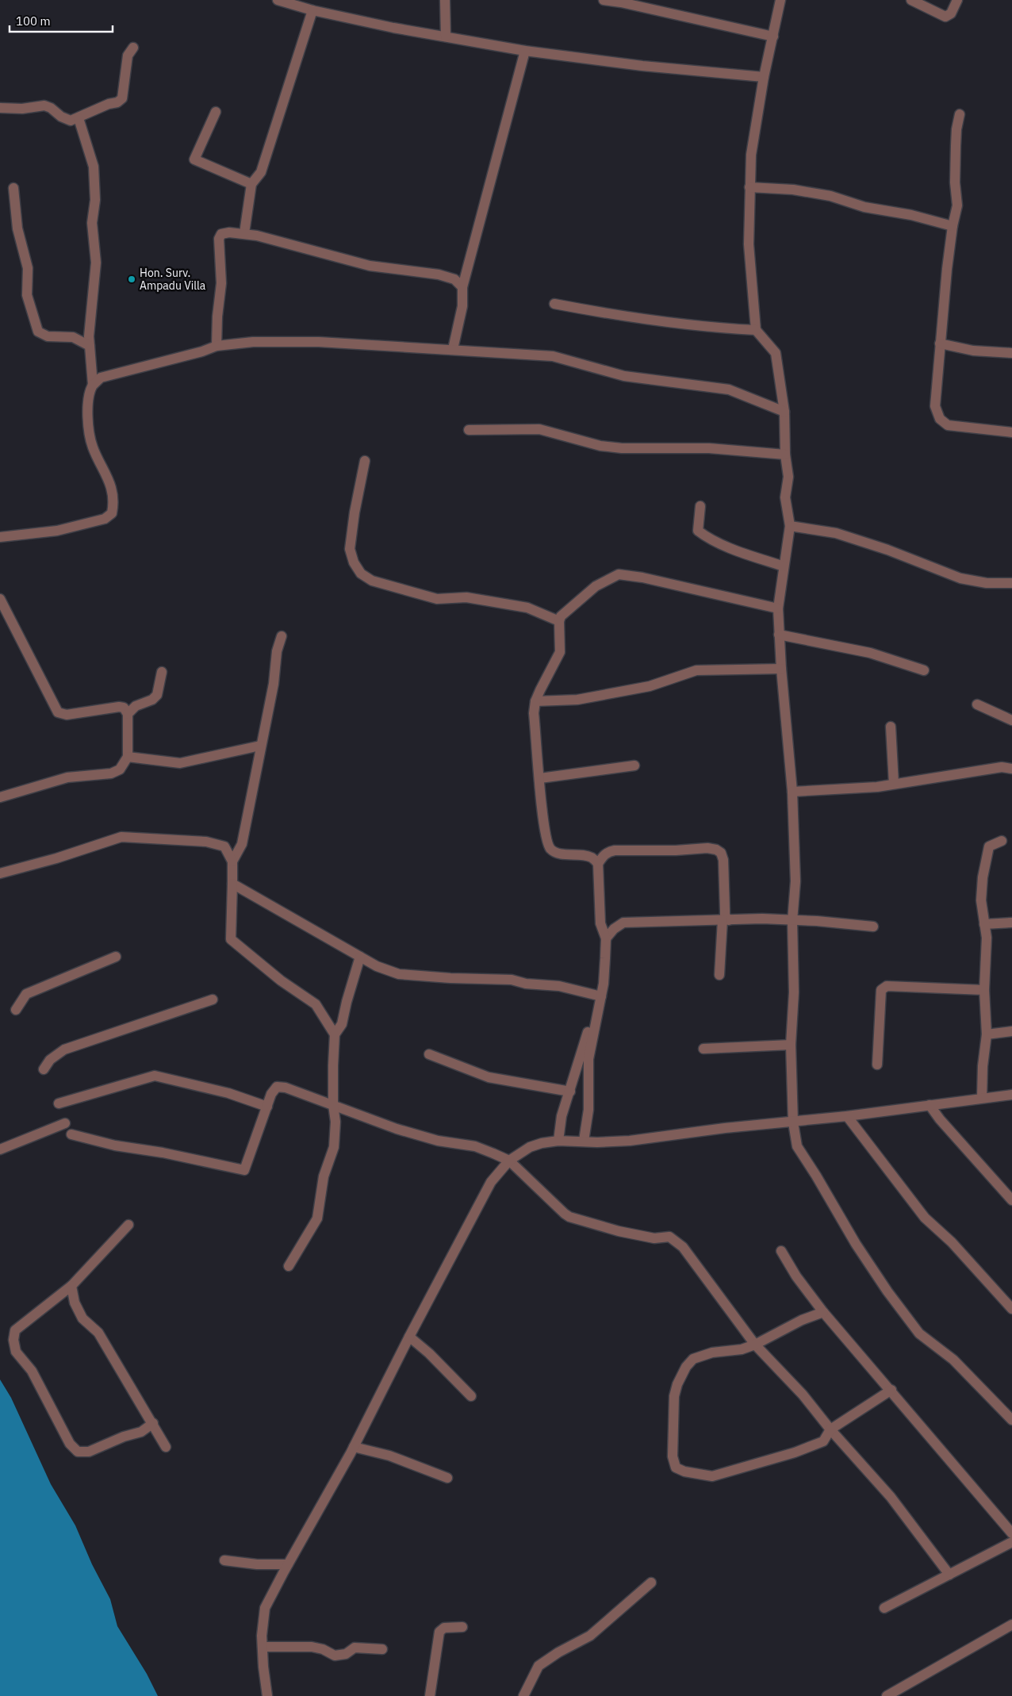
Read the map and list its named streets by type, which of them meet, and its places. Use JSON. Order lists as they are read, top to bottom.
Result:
{
  "places": ["Hon. Surv. Ampadu Villa"],
  "scale_bar": "100 m"
}
